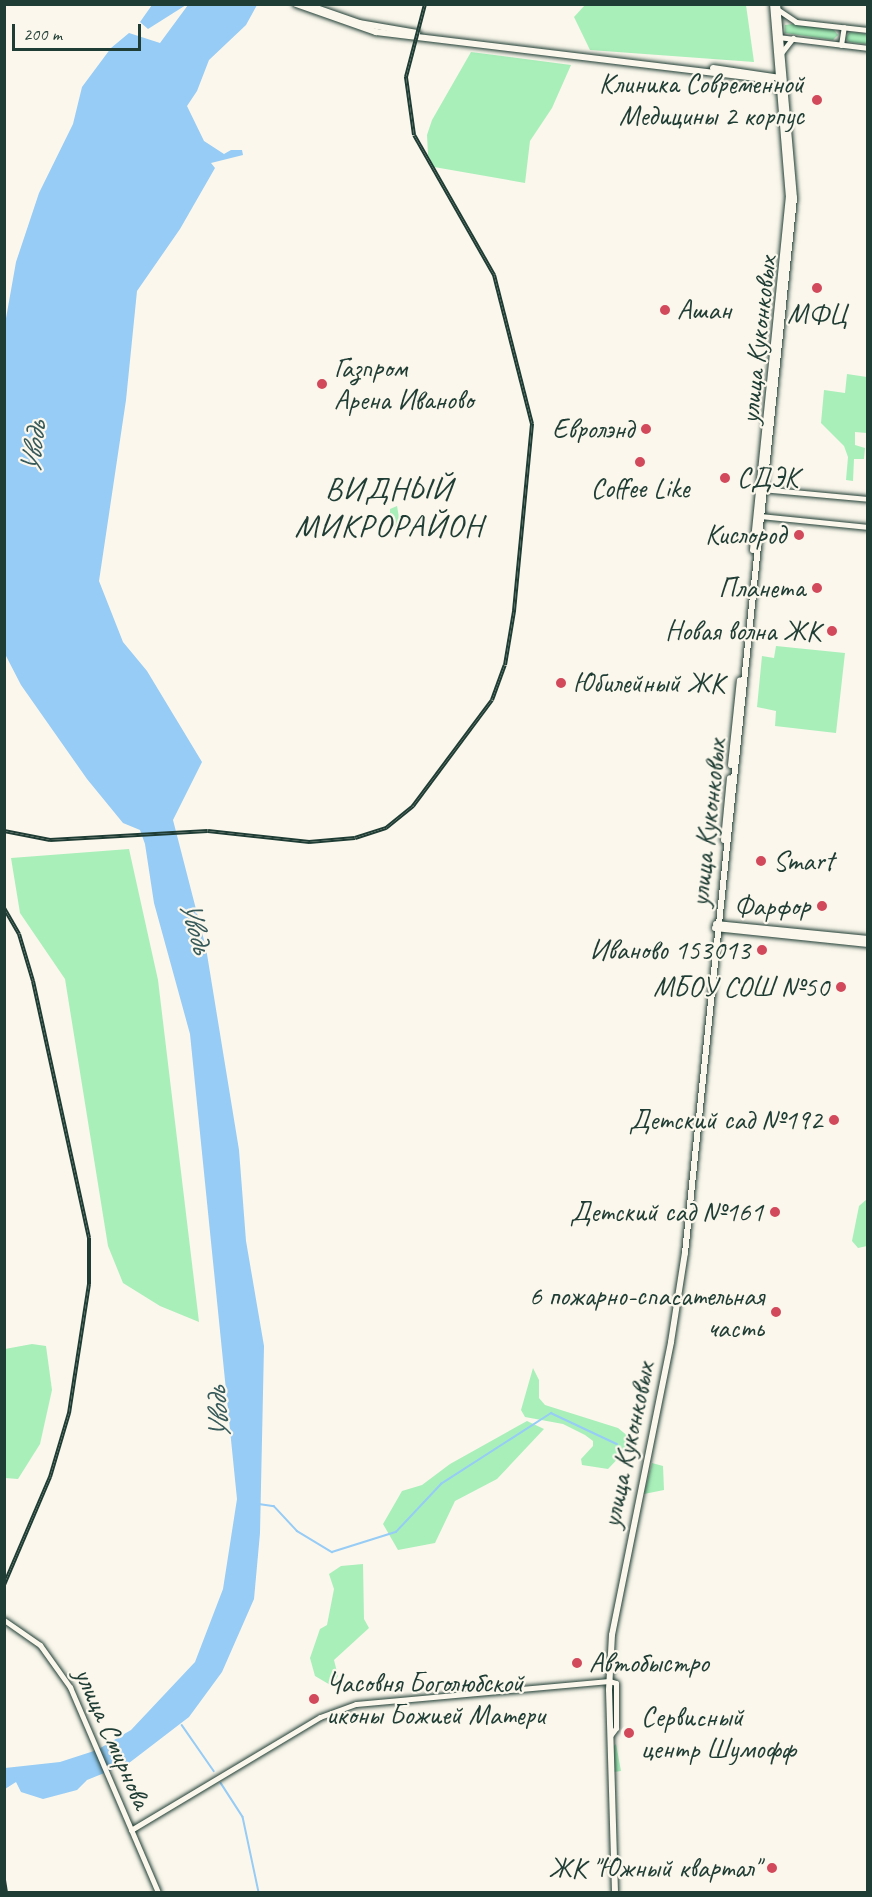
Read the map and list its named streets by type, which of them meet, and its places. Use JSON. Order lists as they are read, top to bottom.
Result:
{
  "streets": {
    "main road": ["улица Куконковых", "улица Смирнова"]
  },
  "districts": ["ВИДНЫЙ МИКРОРАЙОН"],
  "water": ["Уводь"],
  "places": [
    "Клиника Современной Медицины 2 корпус",
    "МФЦ",
    "Ашан",
    "Газпром Арена Иваново",
    "Евролэнд",
    "Coffee Like",
    "СДЭК",
    "Кислород",
    "Планета",
    "Новая волна ЖК",
    "Юбилейный ЖК",
    "Smart",
    "Фарфор",
    "Иваново 153013",
    "МБОУ СОШ №50",
    "Детский сад №192",
    "Детский сад №161",
    "6 пожарно-спасательная часть",
    "Автобыстро",
    "Часовня Боголюбской иконы Божией Матери",
    "Сервисный центр Шумофф",
    "ЖК \"Южный квартал\""
  ],
  "scale_bar": "200 m"
}
